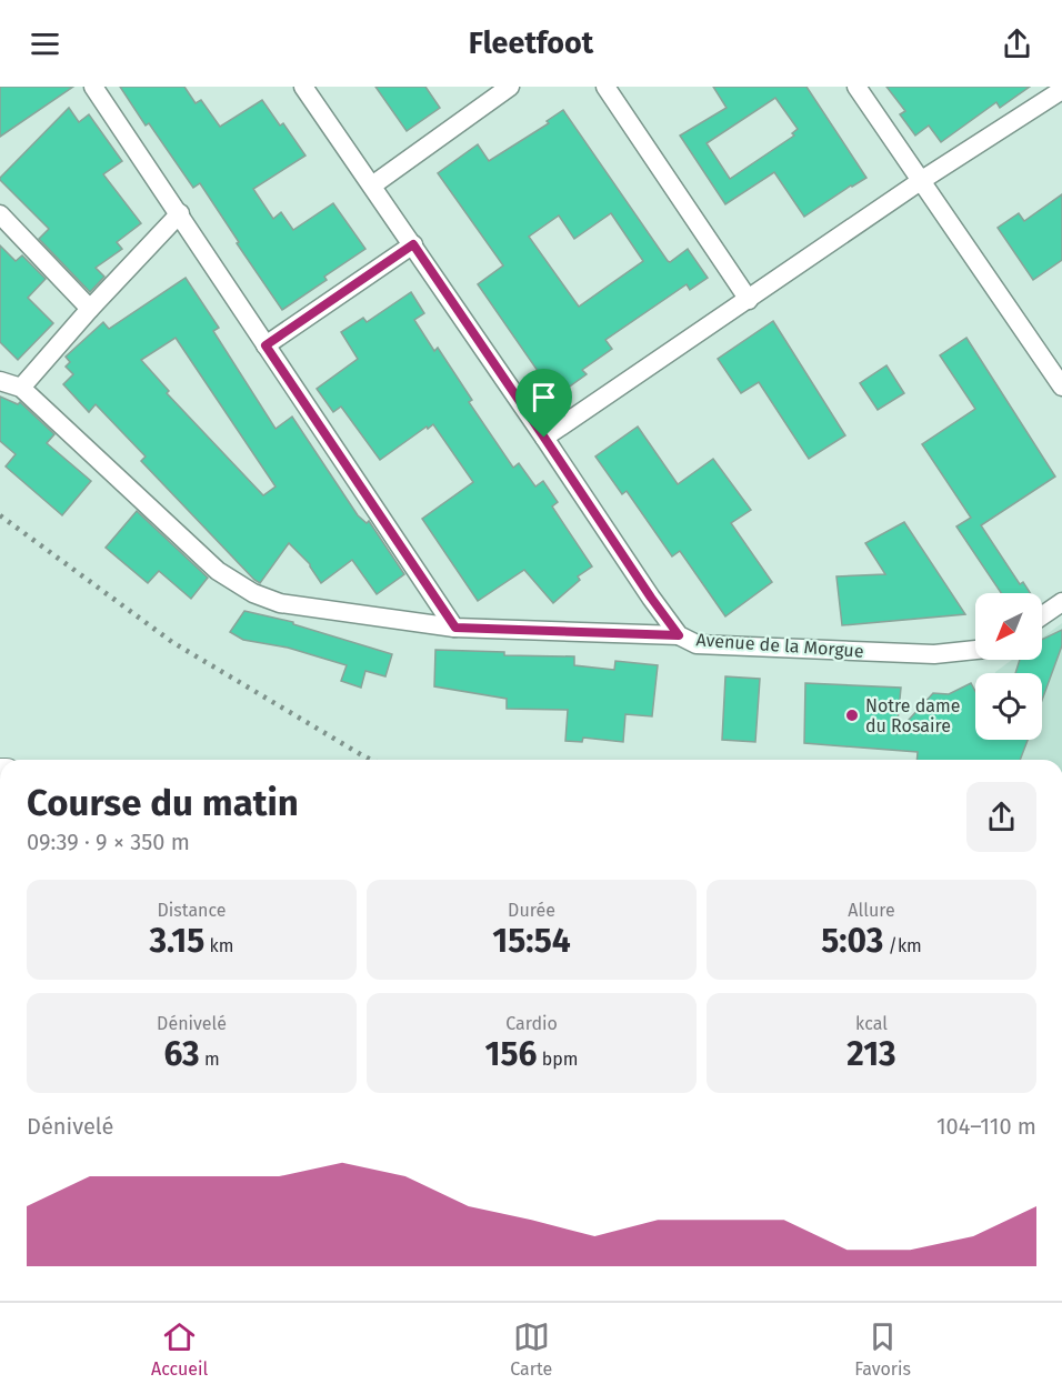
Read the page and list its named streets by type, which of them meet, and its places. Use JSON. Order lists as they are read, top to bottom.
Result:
{
  "streets": {
    "street": ["Avenue de la Morgue"]
  },
  "places": ["Notre dame du Rosaire"],
  "north": "bottom left",
  "page": {
    "header": "Fleetfoot",
    "heading": ["Course du matin", "09:39 · 9 × 350 m"],
    "stats": [
      ["Distance", "3.15 km"],
      ["Durée", "15:54"],
      ["Allure", "5:03 /km"],
      ["Dénivelé", "63 m"],
      ["Cardio", "156 bpm"],
      ["kcal", "213"]
    ],
    "chart": ["Dénivelé", "104–110 m"],
    "tabs": ["Accueil", "Carte", "Favoris"]
  }
}
